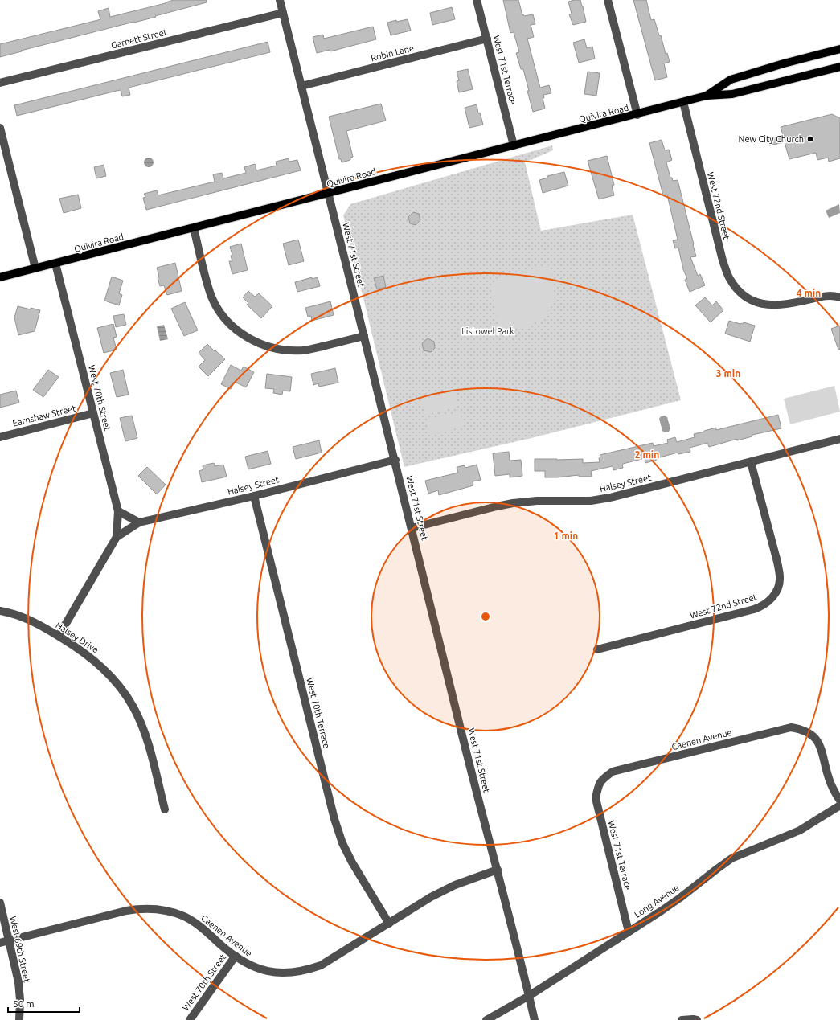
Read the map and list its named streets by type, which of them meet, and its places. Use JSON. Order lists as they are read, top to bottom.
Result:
{
  "streets": {
    "main road": ["Quivira Road"],
    "street": [
      "Garnett Street",
      "Robin Lane",
      "West 71st Terrace",
      "West 72nd Street",
      "West 71st Street",
      "West 70th Street",
      "Earnshaw Street",
      "Halsey Street",
      "Halsey Drive",
      "West 70th Terrace",
      "Caenen Avenue",
      "Long Avenue",
      "West 69th Street"
    ]
  },
  "crossings": [
    ["Garnett Street", "West 71st Street"],
    ["Robin Lane", "West 71st Terrace"],
    ["Robin Lane", "West 71st Street"],
    ["West 71st Terrace", "Quivira Road"],
    ["West 71st Terrace", "Caenen Avenue"],
    ["West 71st Terrace", "Long Avenue"],
    ["Quivira Road", "West 72nd Street"],
    ["Quivira Road", "West 71st Street"],
    ["Quivira Road", "West 70th Street"],
    ["West 72nd Street", "Halsey Street"],
    ["West 71st Street", "Halsey Street"],
    ["West 71st Street", "Caenen Avenue"],
    ["West 71st Street", "Long Avenue"],
    ["West 70th Street", "Earnshaw Street"],
    ["West 70th Street", "Halsey Street"],
    ["West 70th Street", "Halsey Drive"],
    ["West 70th Street", "Caenen Avenue"],
    ["Halsey Street", "West 70th Terrace"],
    ["West 70th Terrace", "Caenen Avenue"],
    ["Caenen Avenue", "West 69th Street"]
  ],
  "parks": ["Listowel Park"],
  "places": ["New City Church"],
  "scale_bar": "50 m",
  "rings": [
    "4 min",
    "3 min",
    "2 min",
    "1 min"
  ]
}
